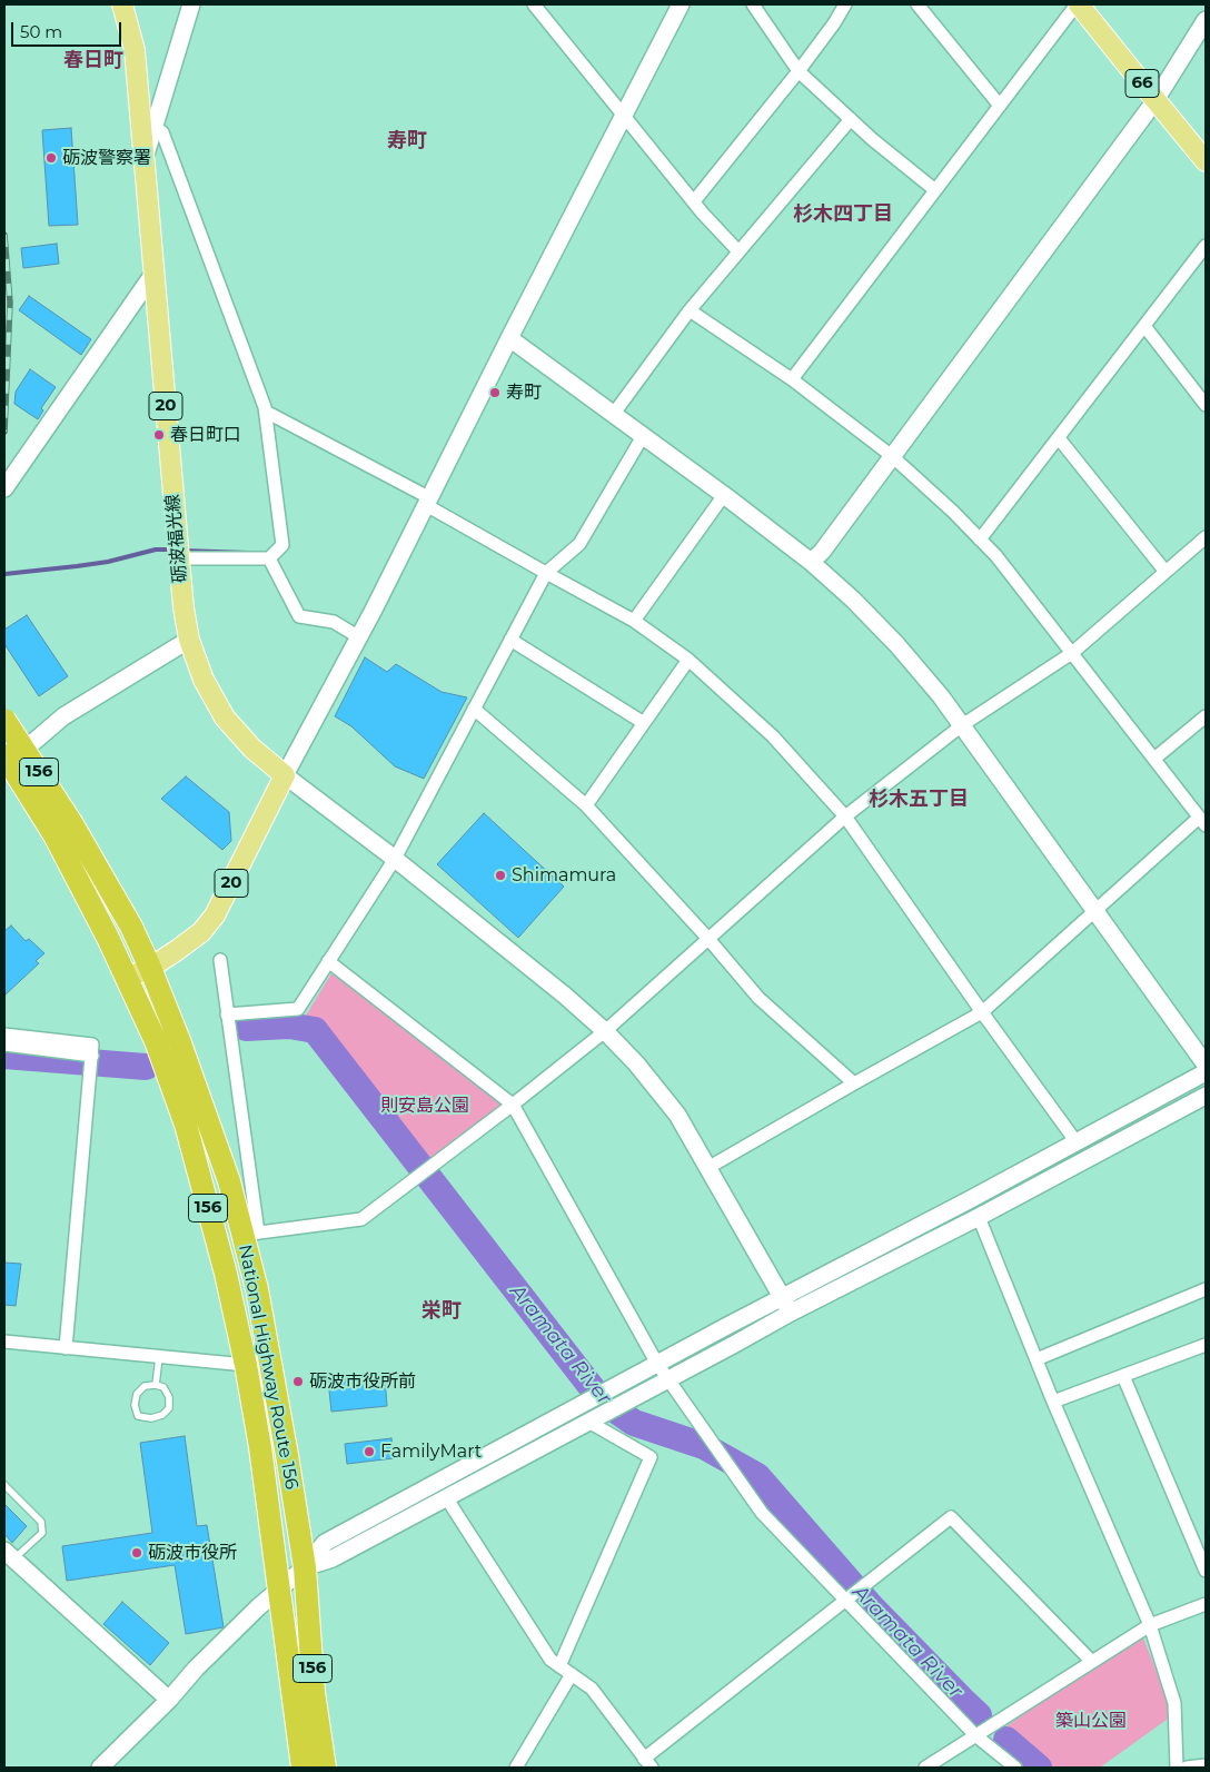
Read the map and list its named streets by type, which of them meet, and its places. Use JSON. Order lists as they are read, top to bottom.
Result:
{
  "streets": {
    "highway": ["156", "National Highway Route 156"],
    "main road": ["66", "20", "砺波福光線"]
  },
  "crossings": [
    ["20", "砺波福光線"],
    ["20", "National Highway Route 156"]
  ],
  "districts": [
    "春日町",
    "寿町",
    "杉木四丁目",
    "杉木五丁目",
    "栄町"
  ],
  "water": ["Aramata River"],
  "parks": ["則安島公園", "築山公園"],
  "places": [
    "砺波警察署",
    "寿町",
    "春日町口",
    "Shimamura",
    "砺波市役所前",
    "FamilyMart",
    "砺波市役所"
  ],
  "scale_bar": "50 m"
}
